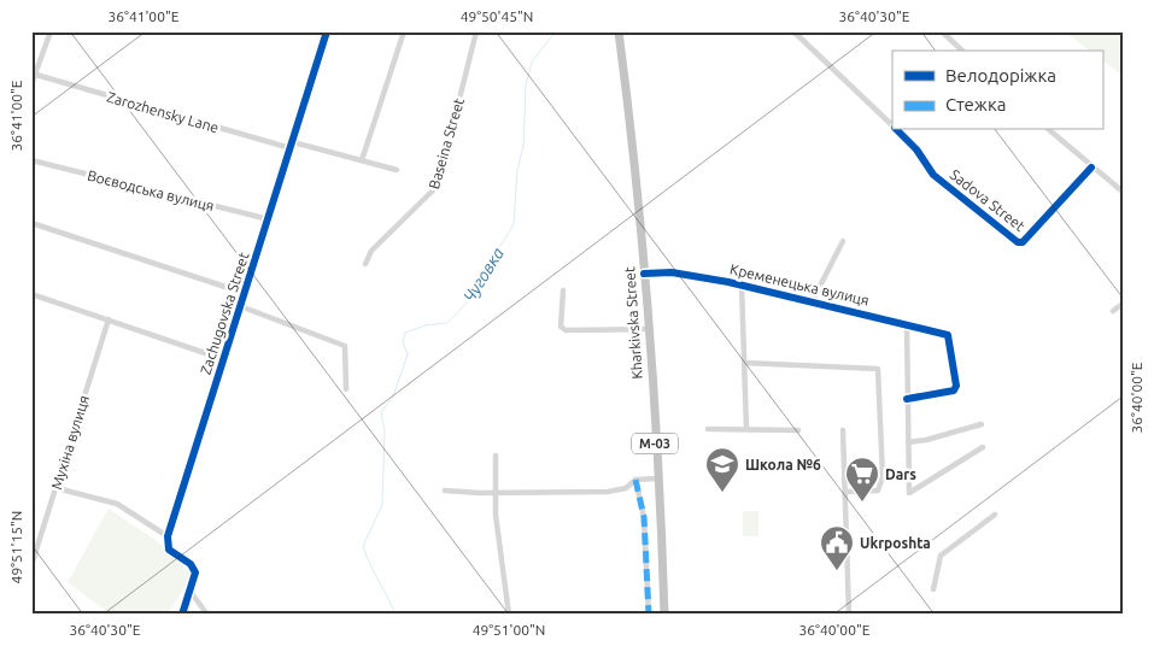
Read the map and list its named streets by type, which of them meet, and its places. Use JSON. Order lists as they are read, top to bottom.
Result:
{
  "streets": {
    "highway": ["Kharkivska Street", "М-03"],
    "street": [
      "Zarozhensky Lane",
      "Baseina Street",
      "Воєводська вулиця",
      "Sadova Street",
      "Кременецька вулиця",
      "Zachugovska Street",
      "Мухіна вулиця"
    ]
  },
  "crossings": [
    ["Zarozhensky Lane", "Zachugovska Street"],
    ["Воєводська вулиця", "Zachugovska Street"],
    ["Кременецька вулиця", "Kharkivska Street"]
  ],
  "water": ["Чуговка"],
  "places": {
    "school or university": ["Школа №6"],
    "supermarket": ["Dars"],
    "public building": ["Ukrposhta"]
  },
  "legend": ["Велодоріжка", "Стежка"],
  "coordinates": [
    "36°41'00\"E",
    "49°50'45\"N",
    "36°40'30\"E",
    "36°40'00\"E",
    "49°51'15\"N",
    "49°51'00\"N"
  ]
}
